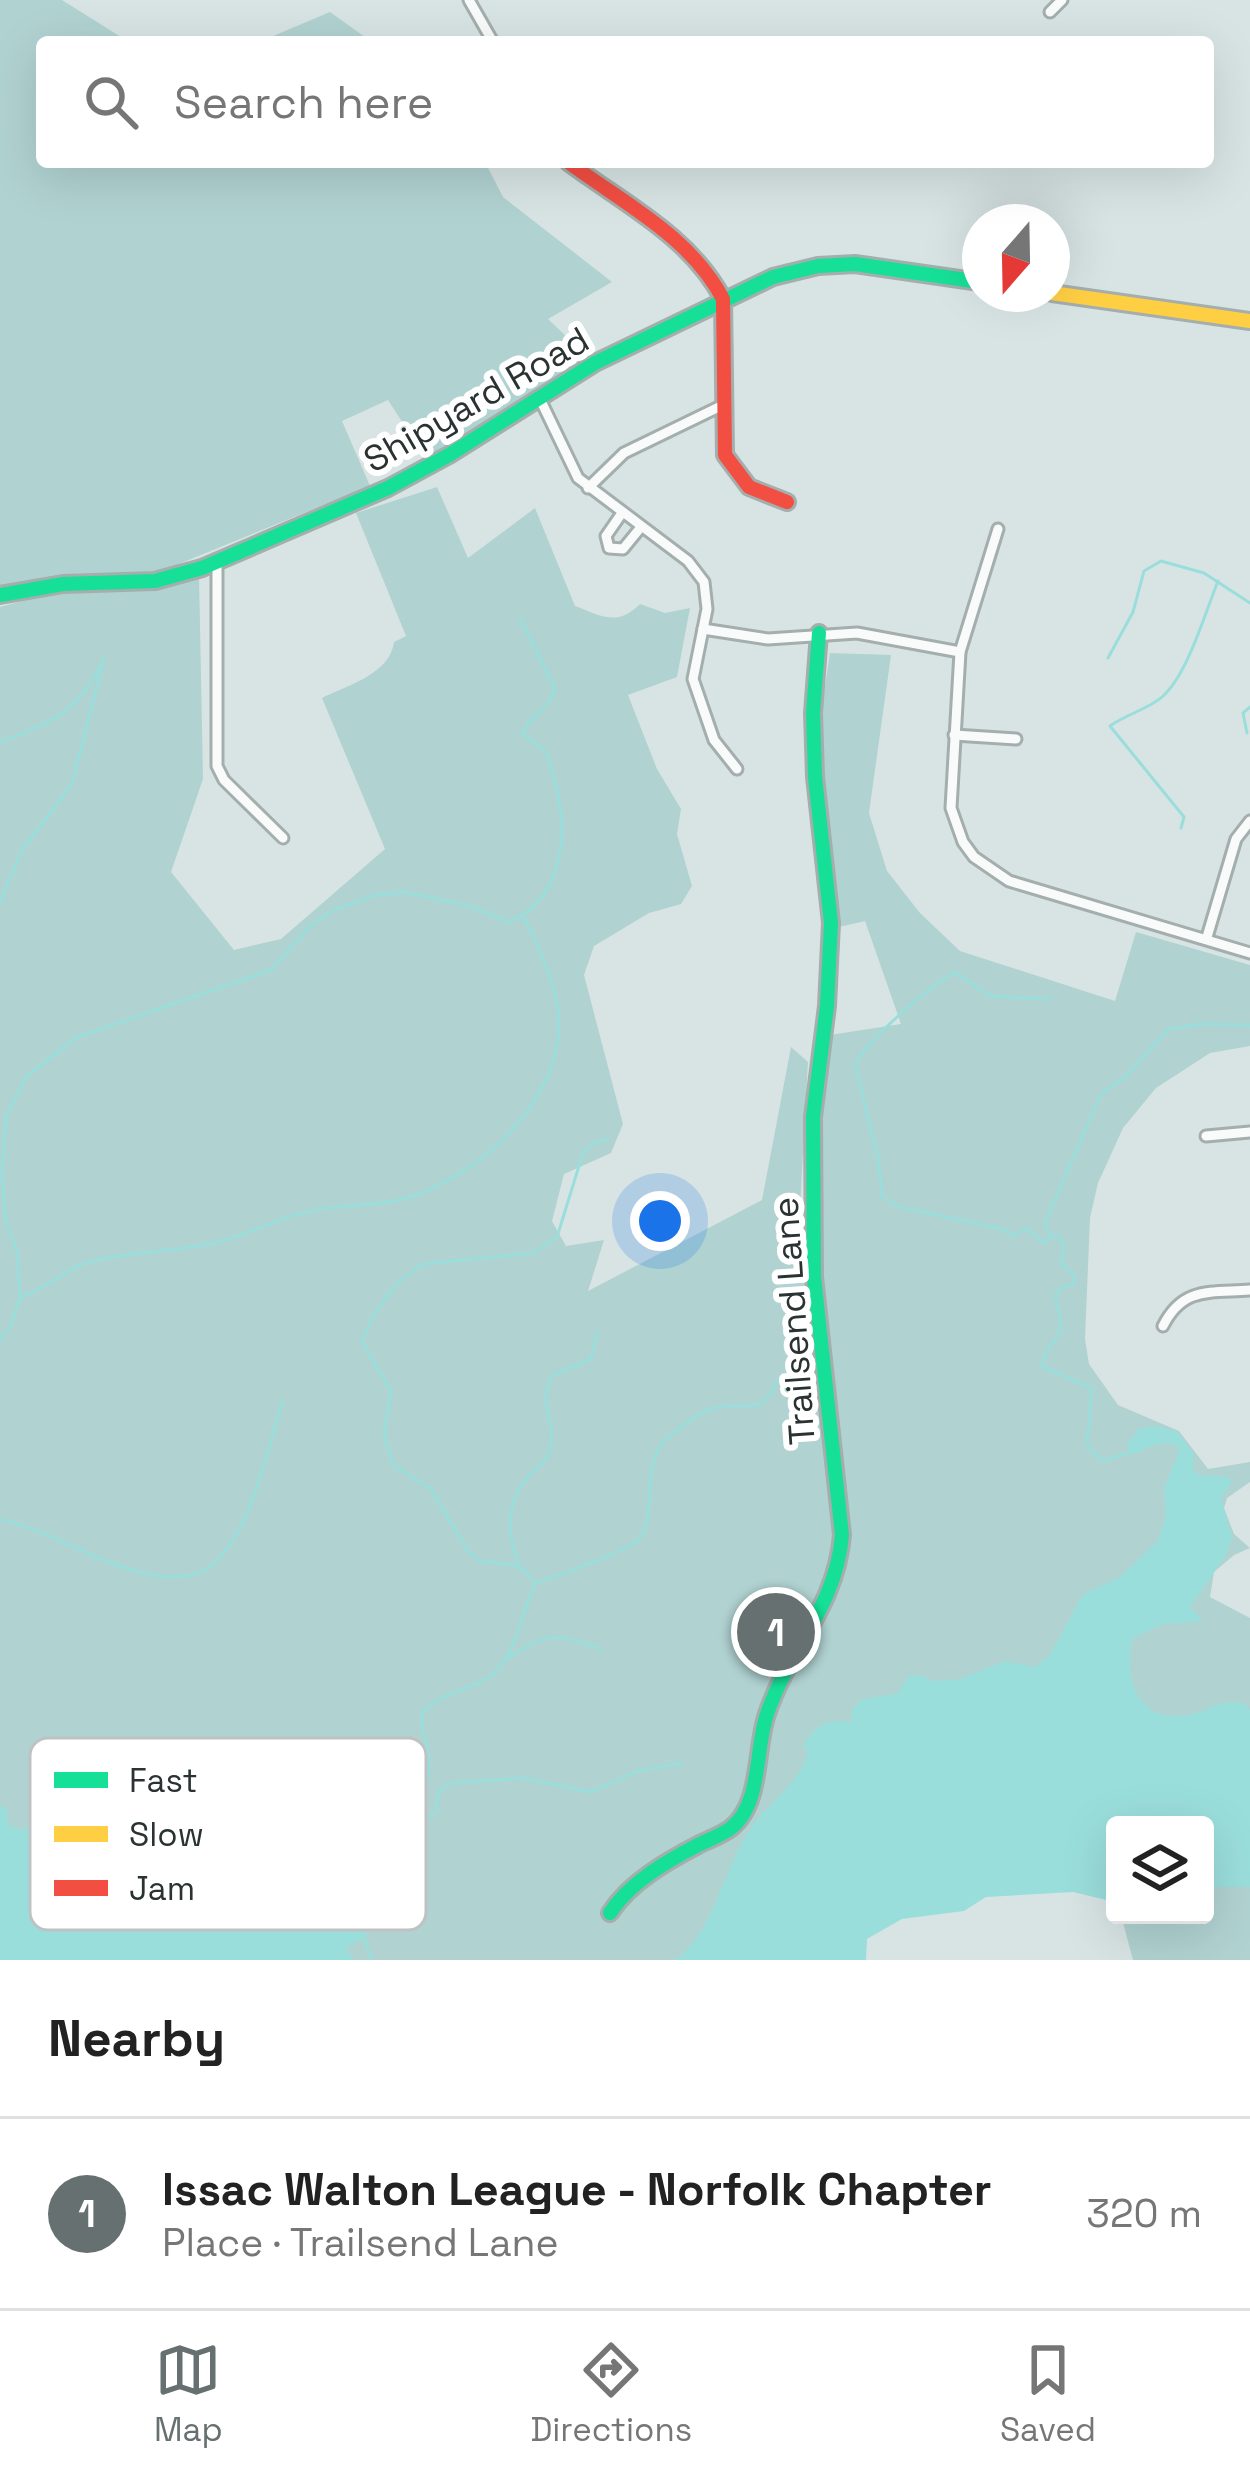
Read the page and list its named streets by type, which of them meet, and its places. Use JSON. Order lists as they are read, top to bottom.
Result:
{
  "streets": {
    "street": ["Shipyard Road", "Trailsend Lane"]
  },
  "legend": ["Fast", "Slow", "Jam"],
  "north": "bottom",
  "page": {
    "search": "Search here",
    "pins": "1",
    "heading": "Nearby",
    "list": [
      {
        "mark": "1",
        "name": "Issac Walton League - Norfolk Chapter",
        "note": "Place · Trailsend Lane",
        "value": "320 m"
      }
    ],
    "nav": ["Map", "Directions", "Saved"]
  }
}
